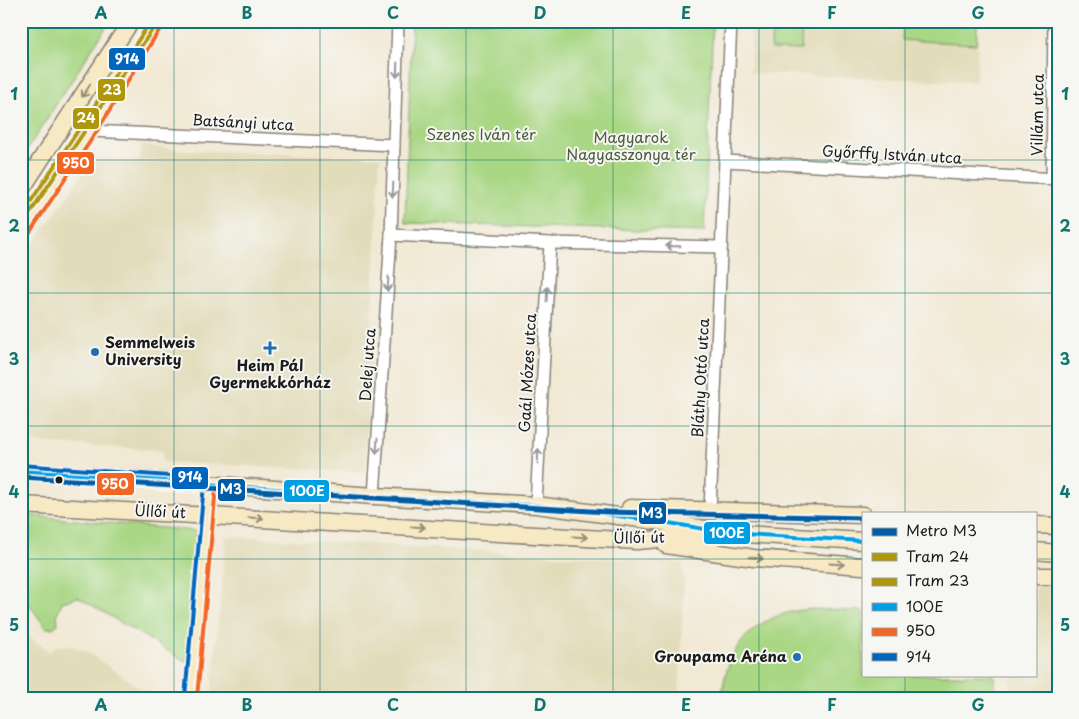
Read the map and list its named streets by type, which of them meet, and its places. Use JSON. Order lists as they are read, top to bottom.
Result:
{
  "streets": {
    "main road": ["Üllői út"],
    "street": [
      "Villám utca",
      "Batsányi utca",
      "Győrffy István utca",
      "Delej utca",
      "Gaál Mózes utca",
      "Bláthy Ottó utca"
    ]
  },
  "crossings": [
    ["Villám utca", "Győrffy István utca"],
    ["Delej utca", "Üllői út"],
    ["Gaál Mózes utca", "Üllői út"]
  ],
  "one_way": ["Delej utca", "Gaál Mózes utca"],
  "parks": ["Szenes Iván tér", "Magyarok Nagyasszonya tér"],
  "places": {
    "health": ["Heim Pál Gyermekkórház"],
    "other": ["Semmelweis University", "Groupama Aréna"]
  },
  "lines": [
    "tram line 24",
    "transit line 914",
    "tram line 23",
    "transit line 950",
    "transit line 100E",
    "metro line M3"
  ],
  "legend": [
    "Metro M3",
    "Tram 24",
    "Tram 23",
    "100E",
    "950",
    "914"
  ],
  "grid": {
    "columns": [
      "A",
      "B",
      "C",
      "D",
      "E",
      "F",
      "G"
    ],
    "rows": [
      "1",
      "2",
      "3",
      "4",
      "5"
    ]
  }
}
